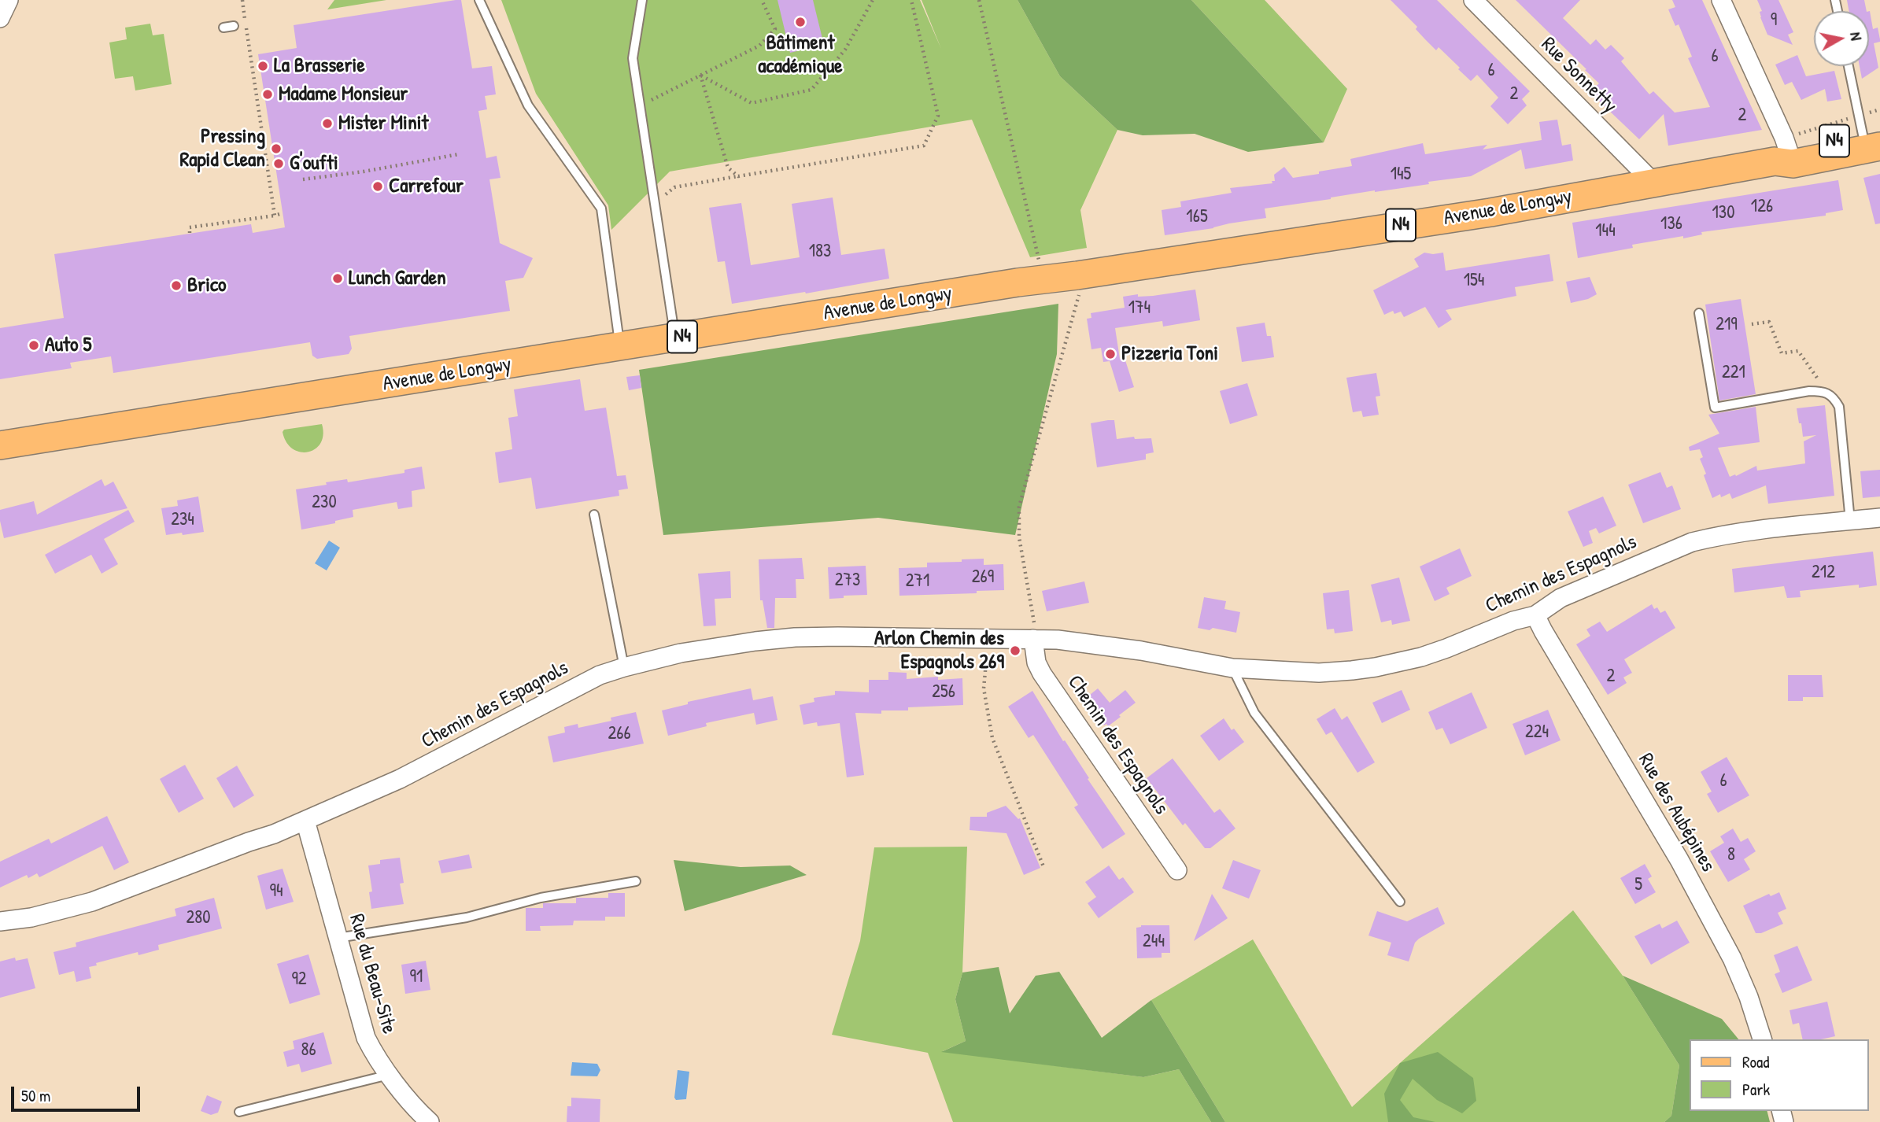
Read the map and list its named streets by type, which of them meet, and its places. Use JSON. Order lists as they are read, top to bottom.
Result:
{
  "streets": {
    "main road": ["N4", "Avenue de Longwy"],
    "street": [
      "Rue Sonnetty",
      "Chemin des Espagnols",
      "Rue des Aubépines",
      "Rue du Beau-Site"
    ]
  },
  "crossings": [
    ["Rue Sonnetty", "Avenue de Longwy"],
    ["Chemin des Espagnols", "Rue des Aubépines"],
    ["Chemin des Espagnols", "Rue du Beau-Site"]
  ],
  "places": [
    "Bâtiment académique",
    "La Brasserie",
    "Madame Monsieur",
    "Mister Minit",
    "Pressing Rapid Clean",
    "G'oufti",
    "Carrefour",
    "Lunch Garden",
    "Brico",
    "Auto 5",
    "Pizzeria Toni",
    "Arlon Chemin des Espagnols 269"
  ],
  "house_numbers": [
    "9",
    "6",
    "6",
    "2",
    "2",
    "145",
    "126",
    "130",
    "165",
    "136",
    "144",
    "183",
    "154",
    "174",
    "219",
    "221",
    "230",
    "234",
    "212",
    "269",
    "273",
    "271",
    "2",
    "256",
    "224",
    "266",
    "6",
    "8",
    "5",
    "94",
    "280",
    "244",
    "91",
    "92",
    "86"
  ],
  "legend": ["Road", "Park"],
  "scale_bar": "50 m",
  "north": "right"
}
